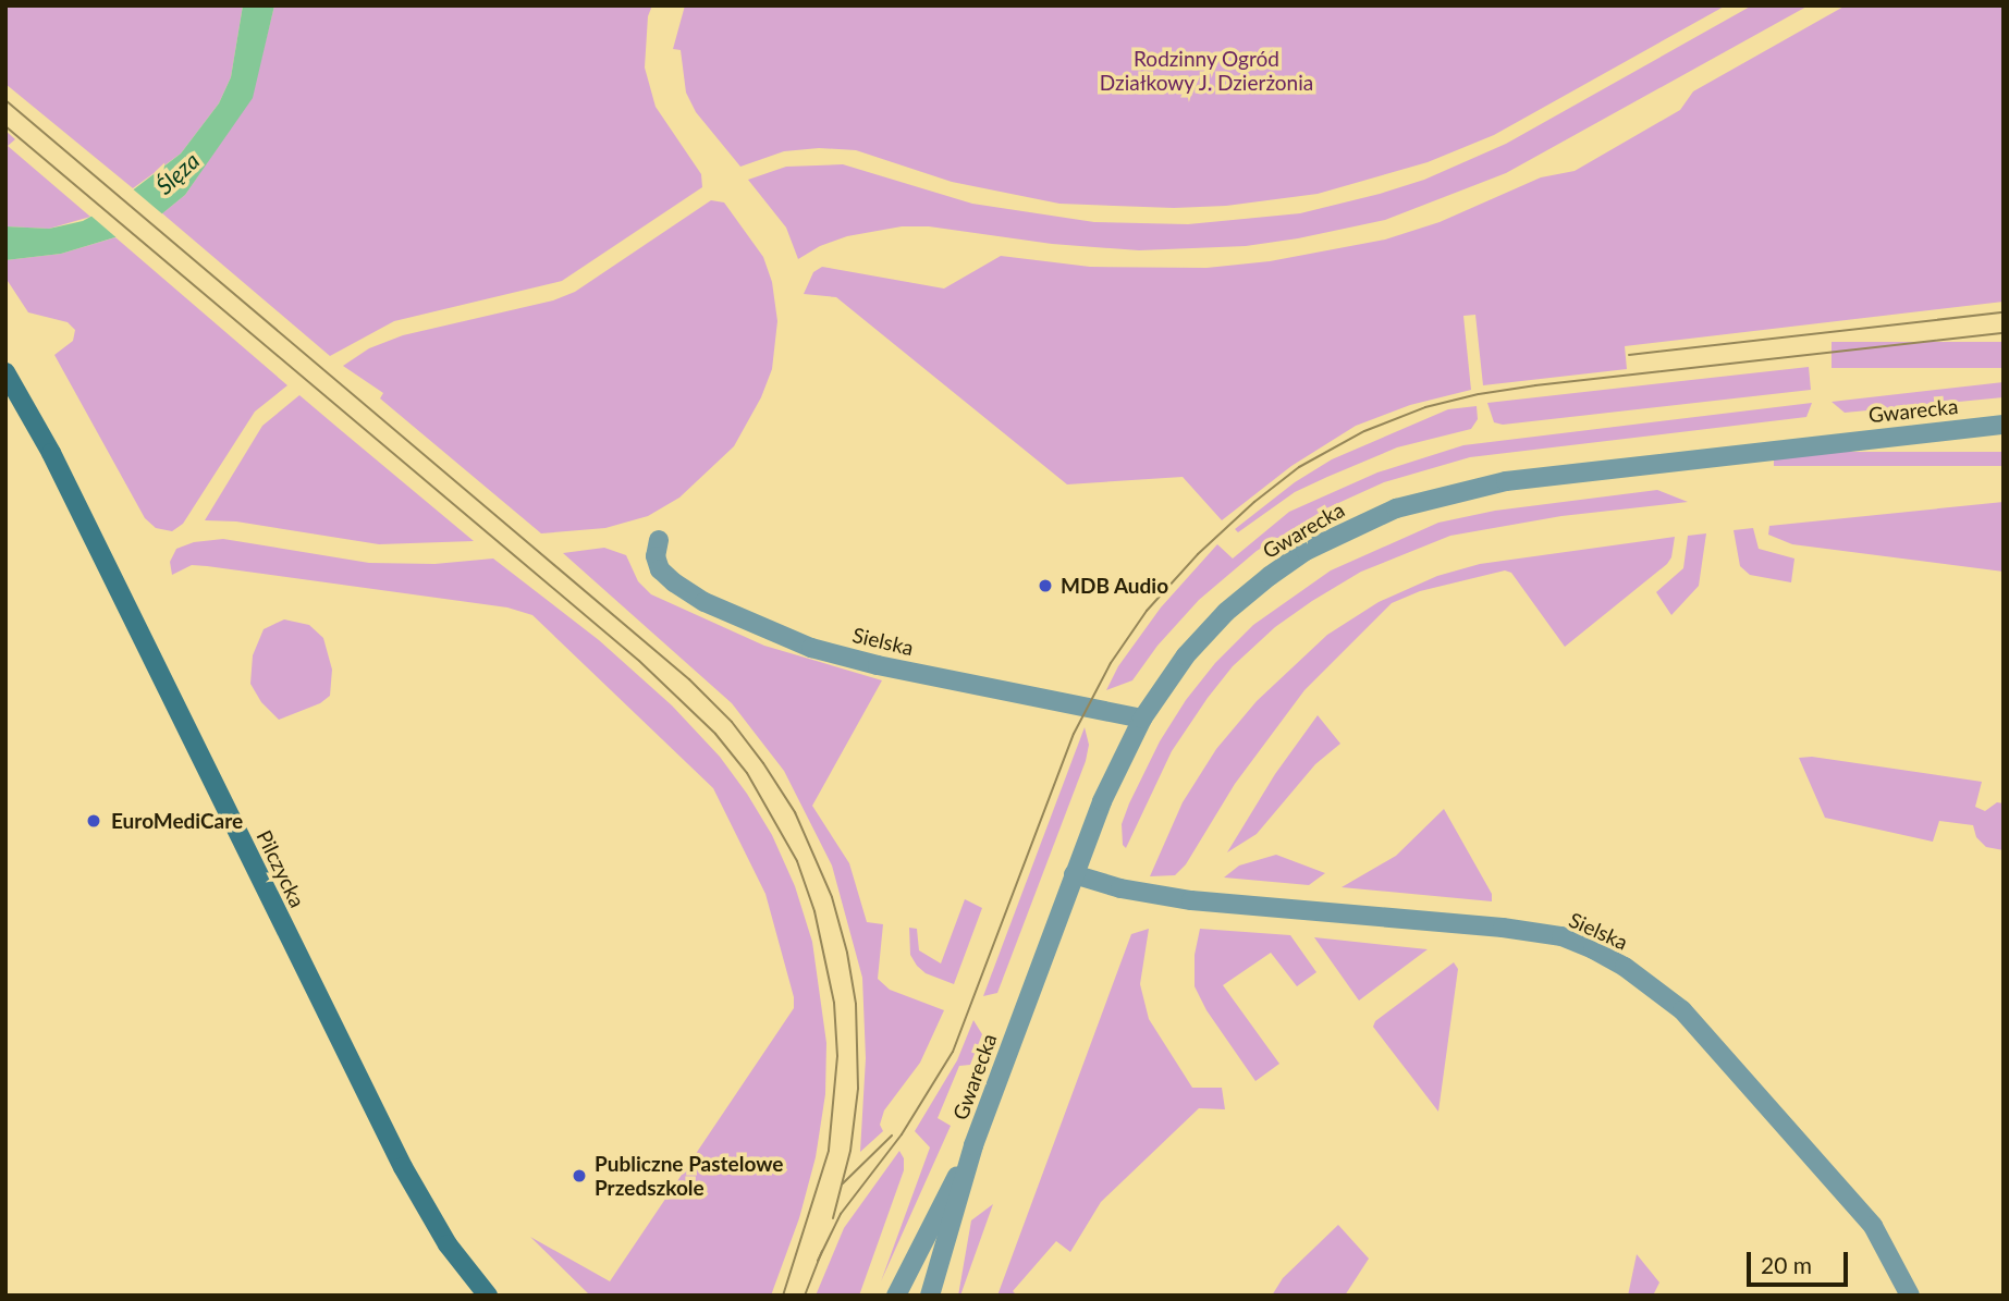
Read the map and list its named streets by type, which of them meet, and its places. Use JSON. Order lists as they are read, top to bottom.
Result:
{
  "streets": {
    "street": ["Gwarecka", "Sielska", "Pilczycka"]
  },
  "crossings": [
    ["Gwarecka", "Sielska"]
  ],
  "water": ["Ślęza"],
  "parks": ["Rodzinny Ogród Działkowy J. Dzierżonia"],
  "places": ["MDB Audio", "EuroMediCare", "Publiczne Pastelowe Przedszkole"],
  "scale_bar": "20 m"
}
